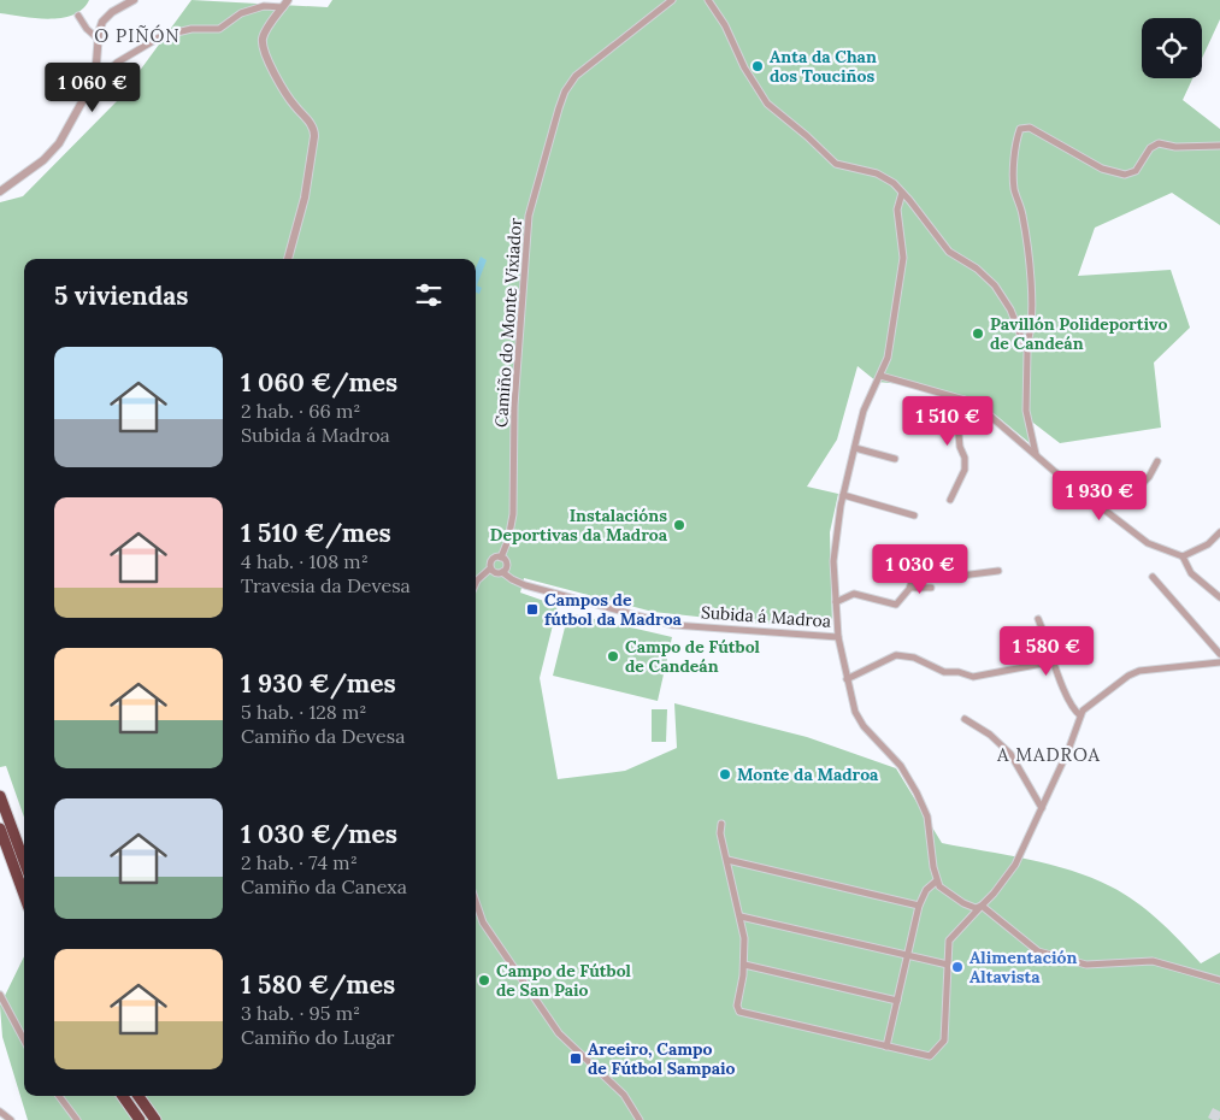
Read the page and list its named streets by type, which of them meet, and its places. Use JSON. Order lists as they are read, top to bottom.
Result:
{
  "streets": {
    "street": ["Camiño do Monte Vixiador", "Subida á Madroa"]
  },
  "crossings": [
    ["Camiño do Monte Vixiador", "Subida á Madroa"]
  ],
  "districts": ["O PIÑÓN", "A MADROA"],
  "places": {
    "other": [
      "Anta da Chan dos Touciños",
      "Pavillón Polideportivo de Candeán",
      "Instalacións Deportivas da Madroa",
      "Campo de Fútbol de Candeán",
      "Monte da Madroa",
      "Alimentación Altavista",
      "Campo de Fútbol de San Paio"
    ],
    "transit": ["Campos de fútbol da Madroa", "Areeiro, Campo de Fútbol Sampaio"]
  },
  "page": {
    "price": [
      "1 060 €",
      "1 510 €",
      "1 930 €",
      "1 030 €",
      "1 580 €"
    ],
    "heading": "5 viviendas",
    "list": [
      {
        "name": "1 060 €/mes",
        "note": "2 hab. · 66 m² · Subida á Madroa"
      },
      {
        "name": "1 510 €/mes",
        "note": "4 hab. · 108 m² · Travesia da Devesa"
      },
      {
        "name": "1 930 €/mes",
        "note": "5 hab. · 128 m² · Camiño da Devesa"
      },
      {
        "name": "1 030 €/mes",
        "note": "2 hab. · 74 m² · Camiño da Canexa"
      },
      {
        "name": "1 580 €/mes",
        "note": "3 hab. · 95 m² · Camiño do Lugar"
      }
    ]
  }
}
